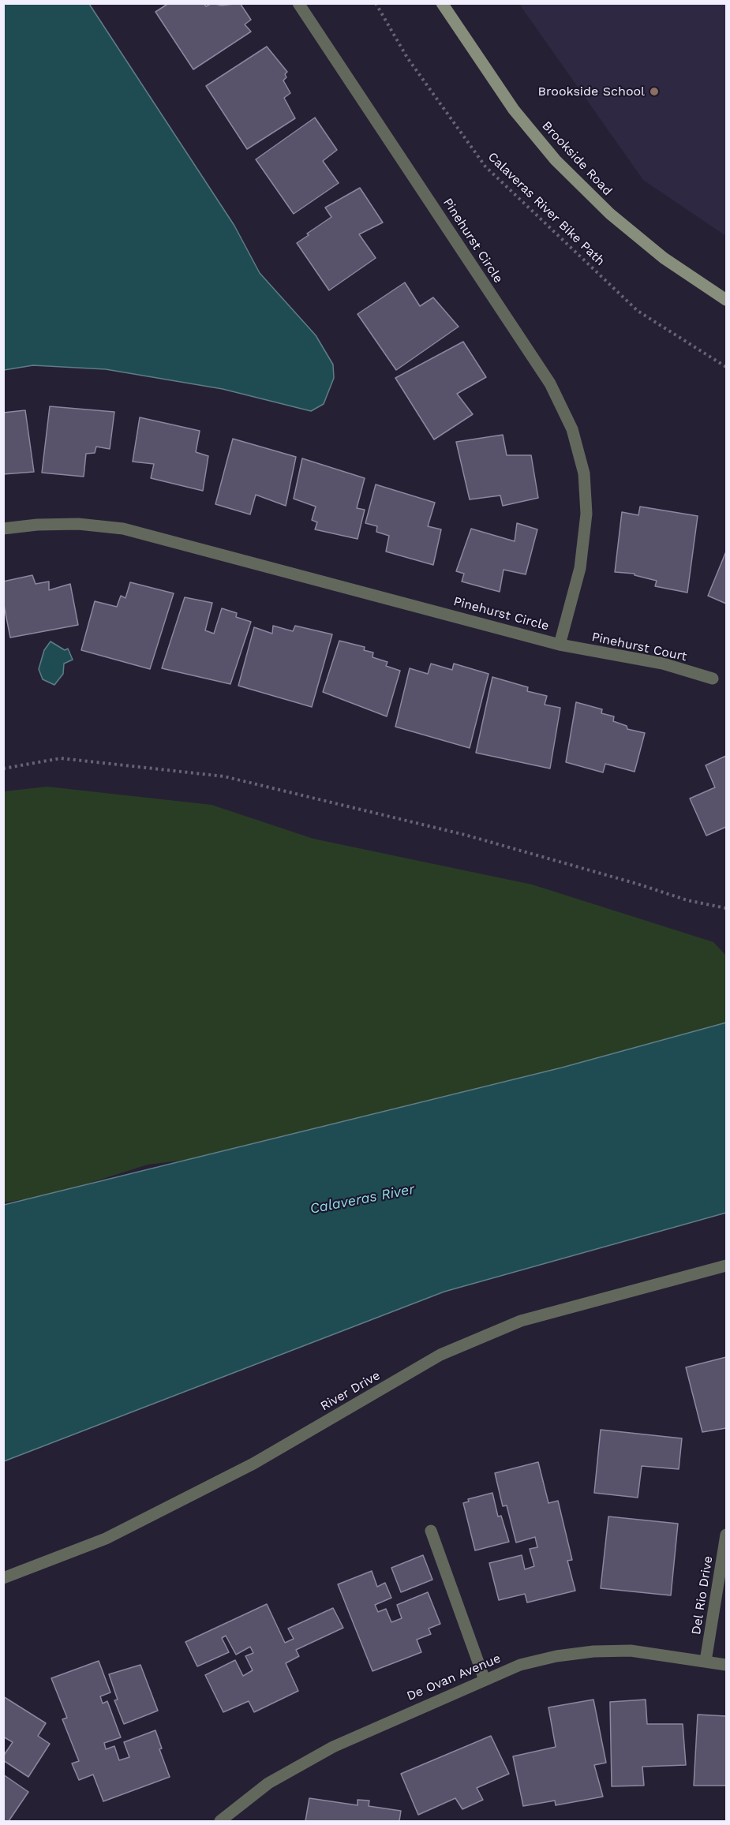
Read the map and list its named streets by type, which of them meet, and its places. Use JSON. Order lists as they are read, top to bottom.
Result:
{
  "streets": {
    "street": [
      "Brookside Road",
      "Pinehurst Circle",
      "Pinehurst Court",
      "River Drive",
      "Del Rio Drive",
      "De Ovan Avenue"
    ],
    "path": ["Calaveras River Bike Path"]
  },
  "crossings": [
    ["Pinehurst Circle", "Pinehurst Court"],
    ["Del Rio Drive", "De Ovan Avenue"]
  ],
  "water": ["Calaveras River"],
  "places": ["Brookside School"]
}
